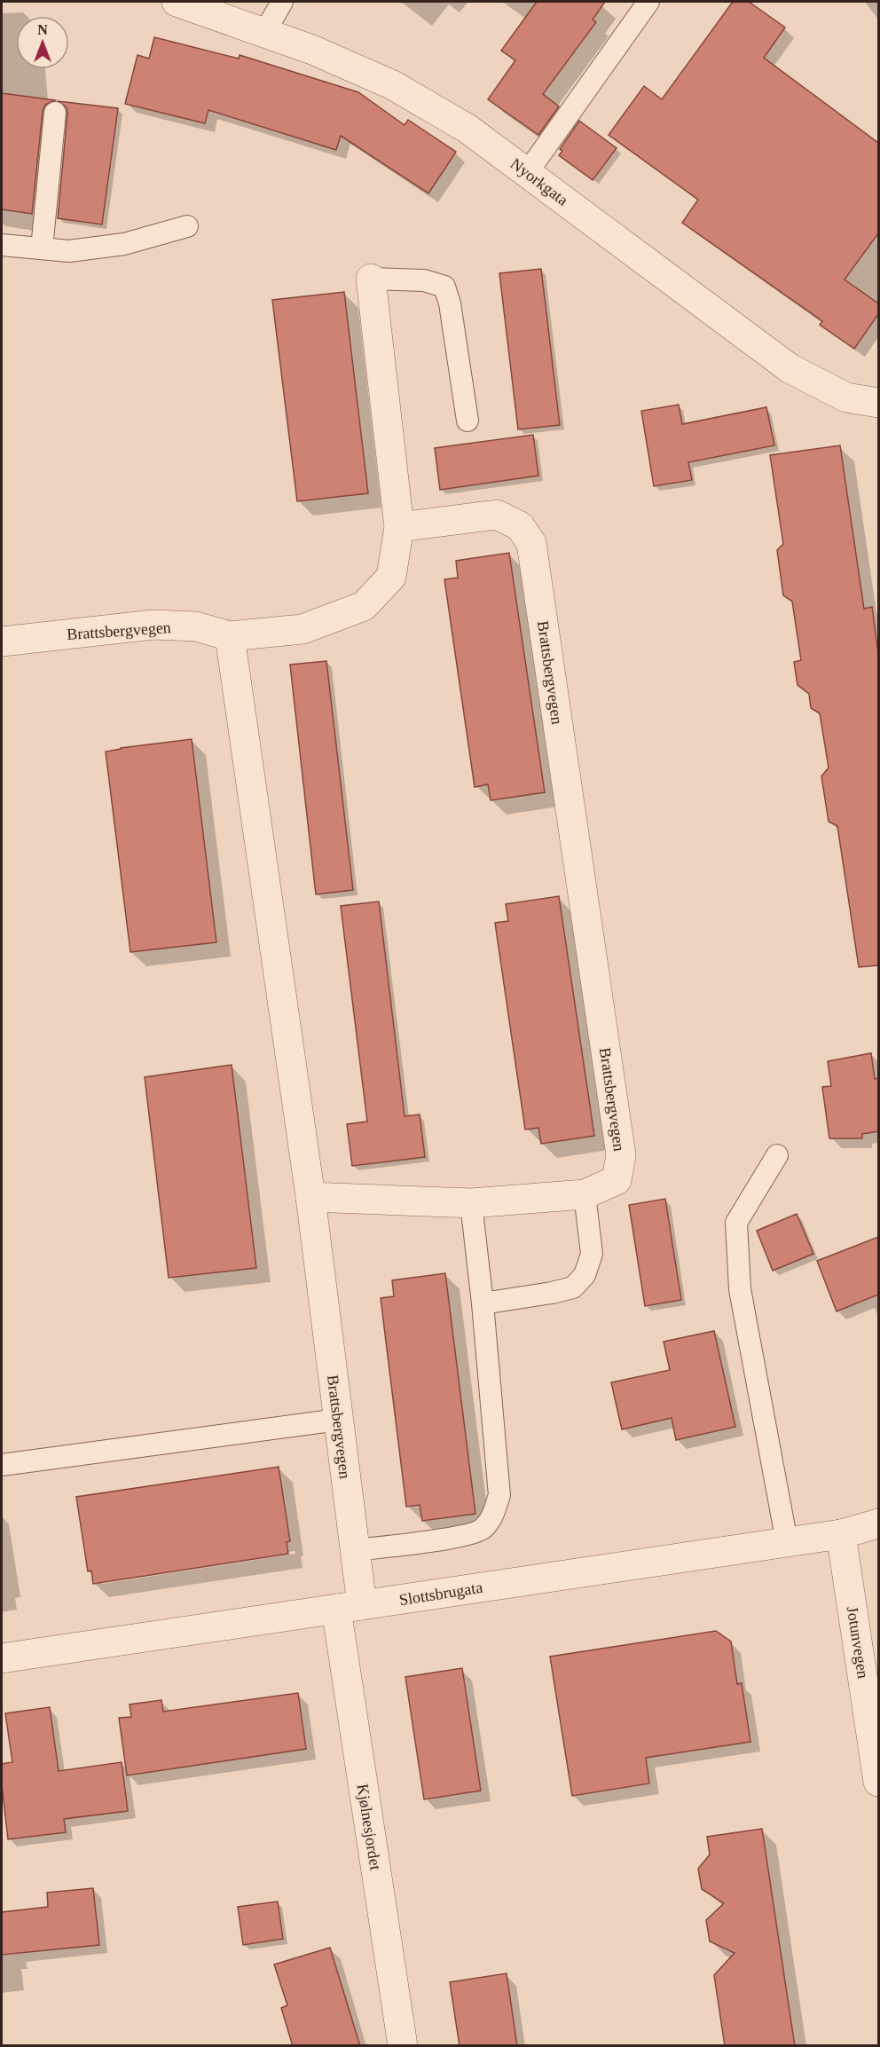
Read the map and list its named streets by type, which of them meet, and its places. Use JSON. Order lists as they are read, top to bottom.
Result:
{
  "streets": {
    "street": [
      "Nyorkgata",
      "Brattsbergvegen",
      "Slottsbrugata",
      "Jotunvegen",
      "Kjølnesjordet"
    ]
  },
  "crossings": [
    ["Brattsbergvegen", "Slottsbrugata"],
    ["Brattsbergvegen", "Kjølnesjordet"],
    ["Slottsbrugata", "Jotunvegen"],
    ["Slottsbrugata", "Kjølnesjordet"]
  ],
  "north": "top"
}
